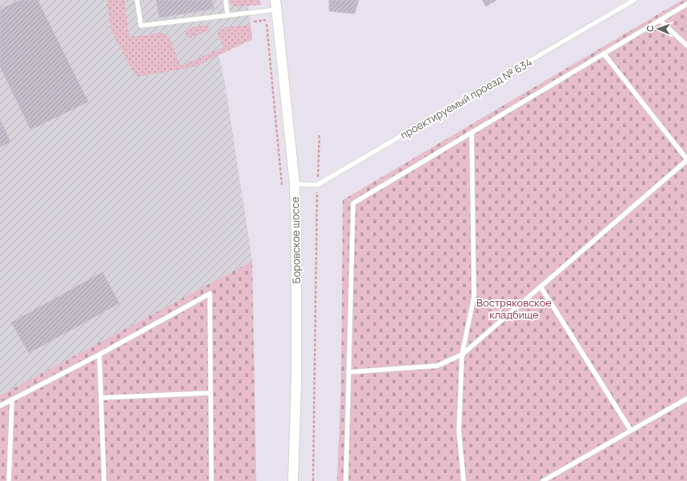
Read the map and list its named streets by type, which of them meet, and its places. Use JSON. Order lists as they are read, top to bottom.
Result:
{
  "streets": {
    "street": ["Боровское шоссе"],
    "lane": ["проектируемый проезд № 634"]
  },
  "parks": ["Востряковское кладбище"],
  "north": "left"
}
